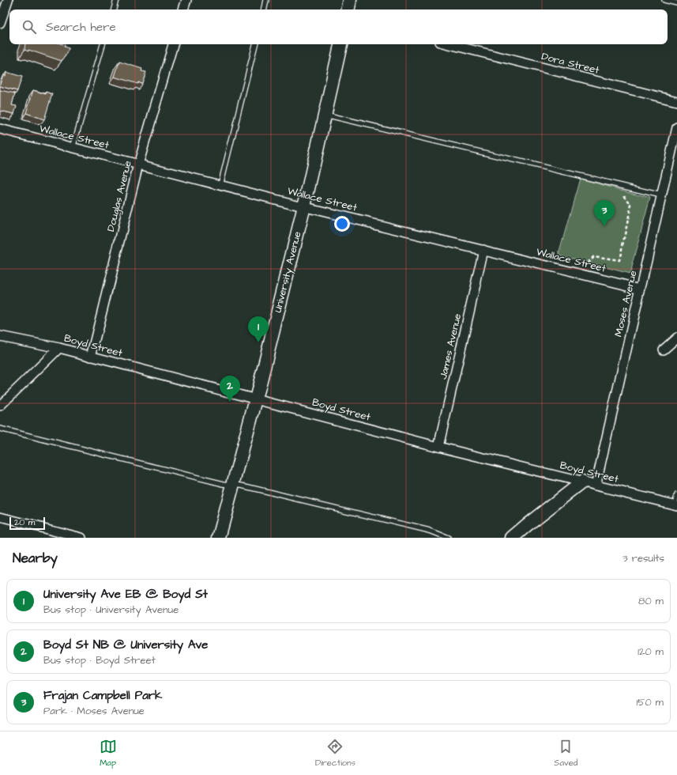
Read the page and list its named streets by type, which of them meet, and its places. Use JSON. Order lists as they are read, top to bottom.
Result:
{
  "streets": {
    "street": [
      "Dora Street",
      "Wallace Street",
      "Douglas Avenue",
      "University Avenue",
      "Moses Avenue",
      "Boyd Street",
      "James Avenue"
    ]
  },
  "crossings": [
    ["Wallace Street", "Douglas Avenue"],
    ["Wallace Street", "University Avenue"],
    ["Wallace Street", "Moses Avenue"],
    ["Wallace Street", "James Avenue"],
    ["Douglas Avenue", "Boyd Street"],
    ["University Avenue", "Boyd Street"],
    ["Moses Avenue", "Boyd Street"],
    ["Boyd Street", "James Avenue"]
  ],
  "scale_bar": "20 m",
  "page": {
    "search": "Search here",
    "pins": ["3", "1", "2"],
    "scale": "20 m",
    "heading": ["Nearby", "3 results"],
    "list": [
      {
        "mark": "1",
        "name": "University Ave EB @ Boyd St",
        "note": "Bus stop · University Avenue",
        "value": "80 m"
      },
      {
        "mark": "2",
        "name": "Boyd St NB @ University Ave",
        "note": "Bus stop · Boyd Street",
        "value": "120 m"
      },
      {
        "mark": "3",
        "name": "Frajan Campbell Park",
        "note": "Park · Moses Avenue",
        "value": "150 m"
      }
    ],
    "nav": ["Map", "Directions", "Saved"]
  }
}
